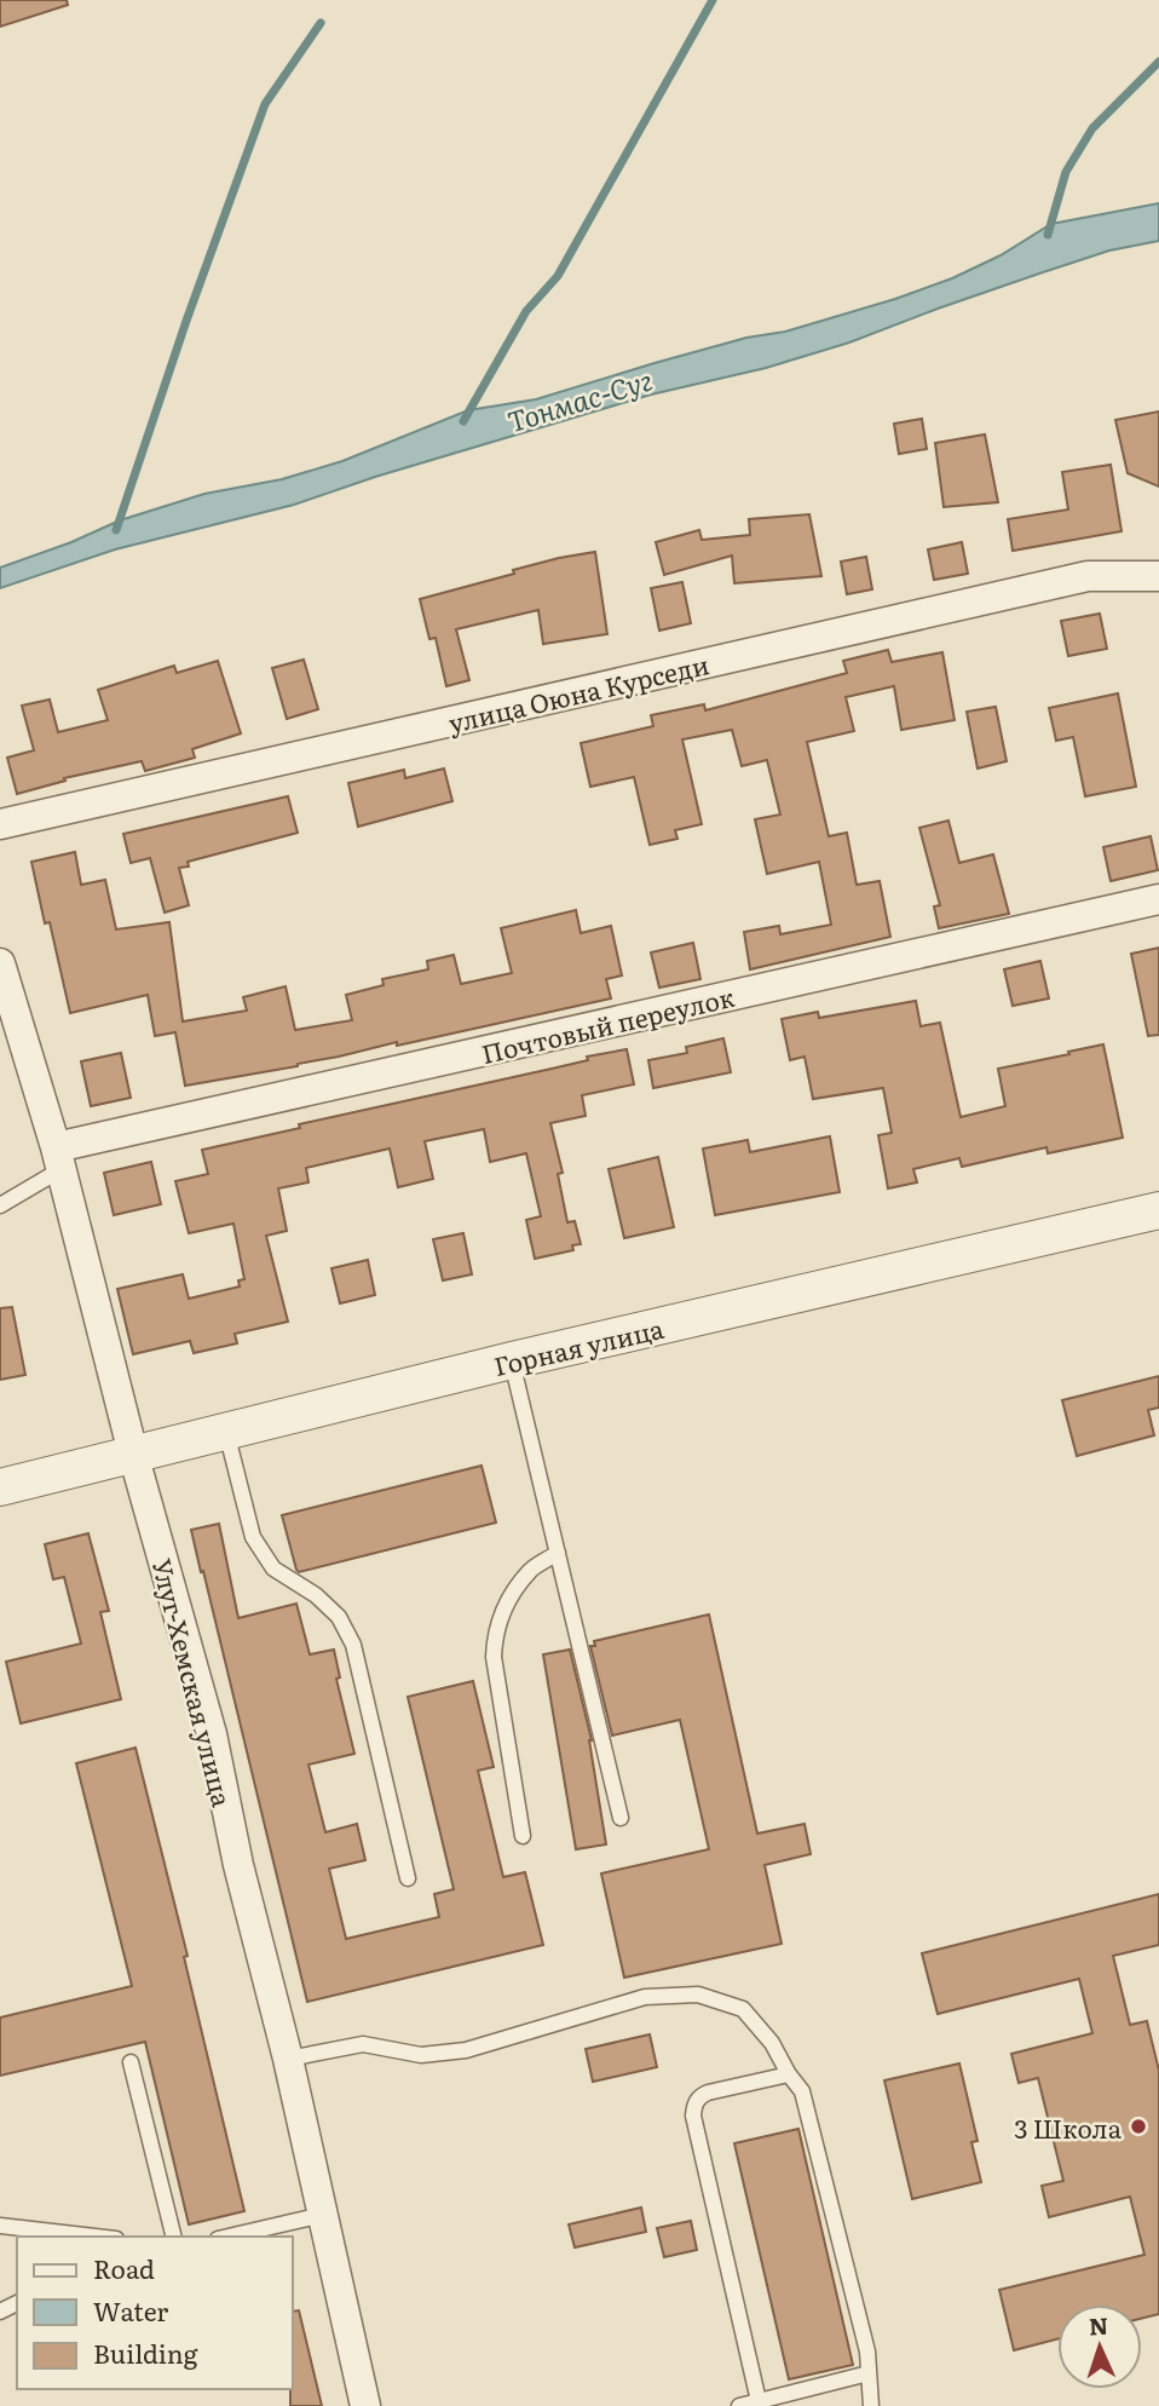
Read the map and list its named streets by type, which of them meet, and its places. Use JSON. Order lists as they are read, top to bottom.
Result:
{
  "streets": {
    "street": [
      "улица Оюна Курседи",
      "Почтовый переулок",
      "Горная улица",
      "Улуг-Хемская улица"
    ]
  },
  "crossings": [
    ["Почтовый переулок", "Улуг-Хемская улица"],
    ["Горная улица", "Улуг-Хемская улица"]
  ],
  "water": ["Тонмас-Суг"],
  "places": ["3 Школа"],
  "legend": ["Road", "Water", "Building"],
  "north": "top"
}
